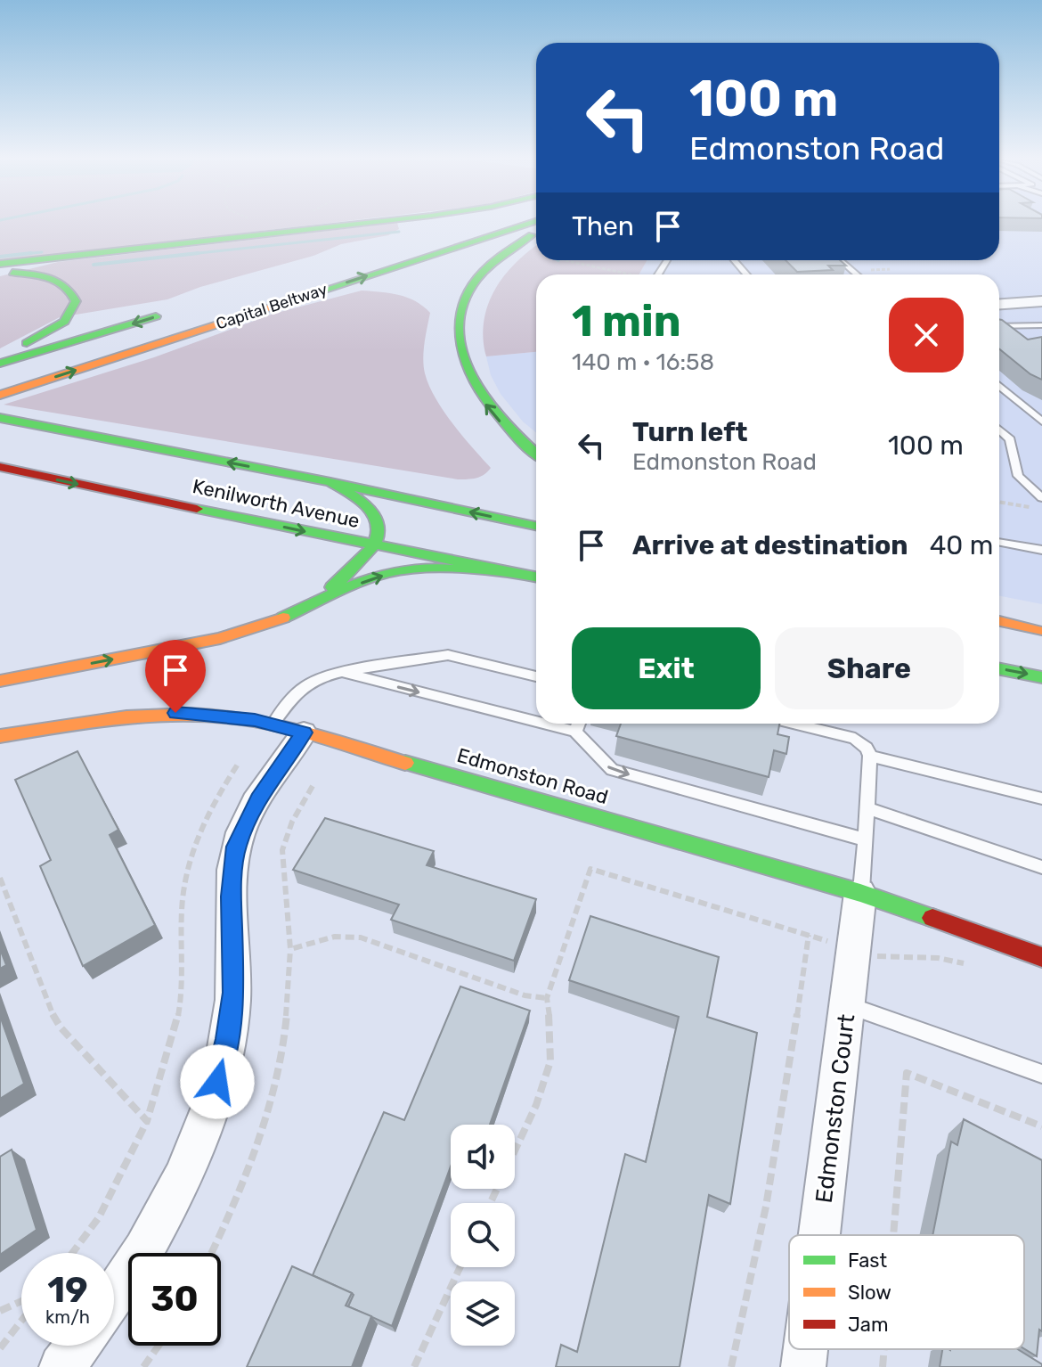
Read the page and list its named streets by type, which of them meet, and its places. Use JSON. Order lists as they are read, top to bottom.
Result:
{
  "streets": {
    "main road": ["Capital Beltway", "Kenilworth Avenue", "Edmonston Road"],
    "street": ["Edmonston Court"]
  },
  "crossings": [
    ["Edmonston Road", "Edmonston Court"]
  ],
  "legend": ["Fast", "Slow", "Jam"],
  "page": {
    "turn": ["100 m", "Edmonston Road"],
    "then": "Then",
    "heading": ["1 min", "140 m · 16:58"],
    "list": [
      {
        "name": "Turn left",
        "note": "Edmonston Road",
        "value": "100 m"
      },
      {
        "name": "Arrive at destination",
        "value": "40 m"
      }
    ],
    "buttons": ["Exit", "Share"],
    "speed": "19 km/h",
    "limit": "30"
  }
}
